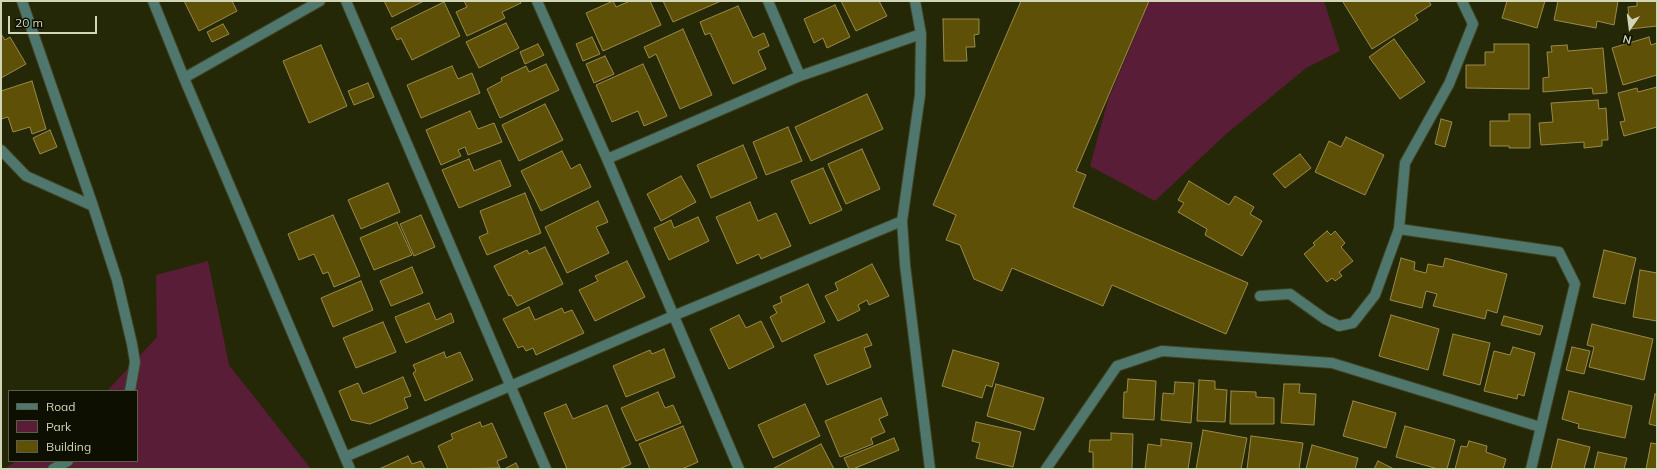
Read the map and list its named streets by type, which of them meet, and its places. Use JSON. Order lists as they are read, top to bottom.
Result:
{
  "legend": ["Road", "Park", "Building"],
  "scale_bar": "20 m",
  "north": "bottom"
}
